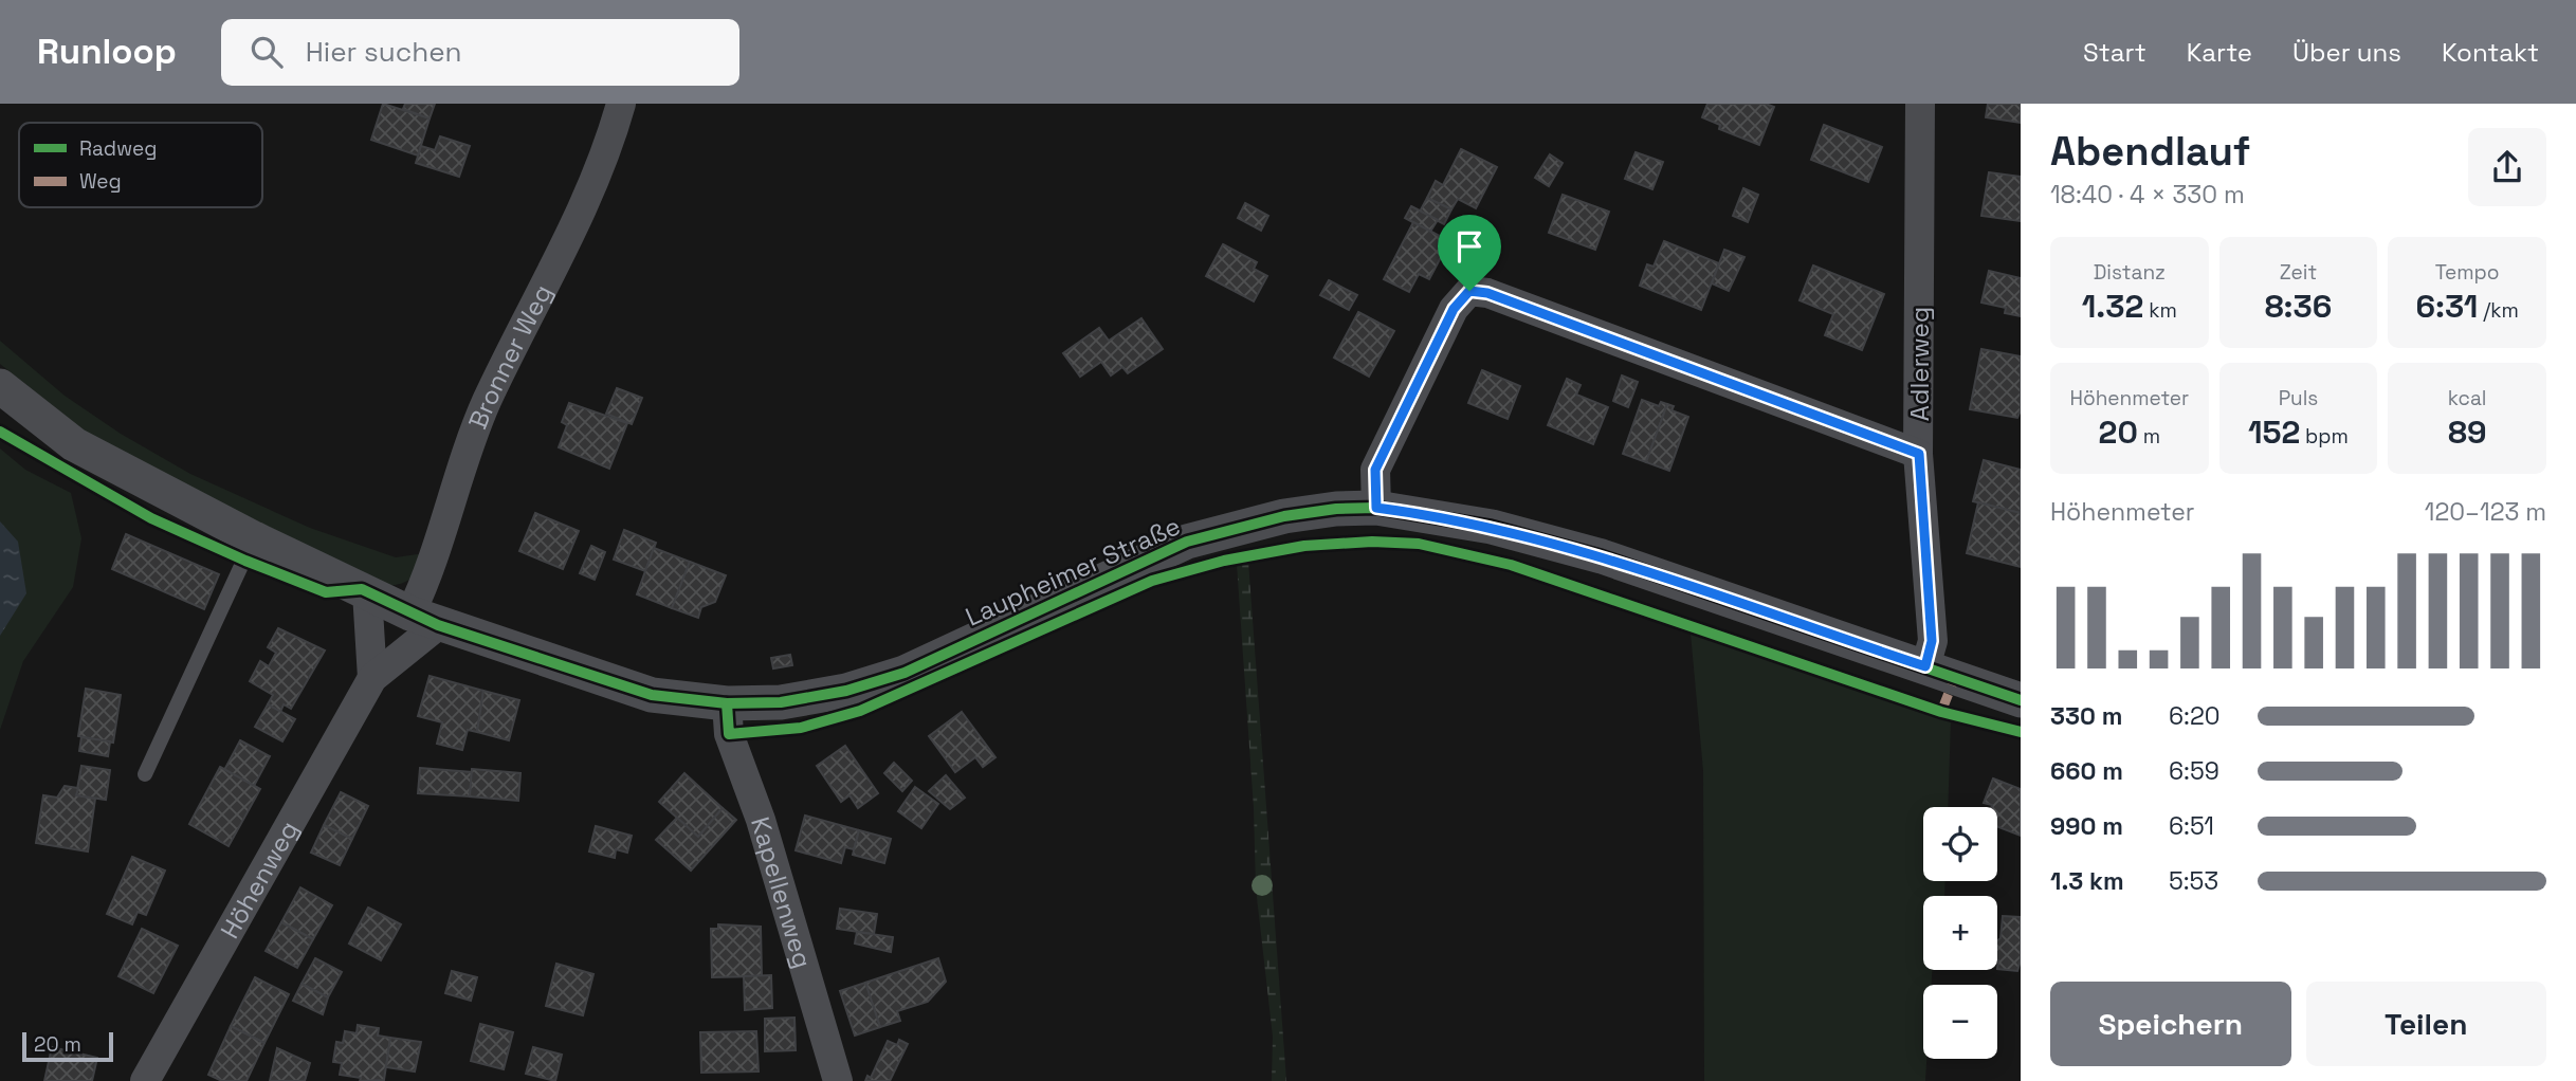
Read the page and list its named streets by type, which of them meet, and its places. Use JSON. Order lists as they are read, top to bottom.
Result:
{
  "streets": {
    "street": [
      "Bronner Weg",
      "Adlerweg",
      "Laupheimer Straße",
      "Höhenweg",
      "Kapellenweg"
    ]
  },
  "crossings": [
    ["Bronner Weg", "Laupheimer Straße"],
    ["Bronner Weg", "Höhenweg"],
    ["Adlerweg", "Laupheimer Straße"],
    ["Laupheimer Straße", "Höhenweg"],
    ["Laupheimer Straße", "Kapellenweg"]
  ],
  "legend": ["Radweg", "Weg"],
  "scale_bar": "20 m",
  "page": {
    "header": "Runloop",
    "search": "Hier suchen",
    "nav": [
      "Start",
      "Karte",
      "Über uns",
      "Kontakt"
    ],
    "heading": ["Abendlauf", "18:40 · 4 × 330 m"],
    "stats": [
      ["Distanz", "1.32 km"],
      ["Zeit", "8:36"],
      ["Tempo", "6:31 /km"],
      ["Höhenmeter", "20 m"],
      ["Puls", "152 bpm"],
      ["kcal", "89"]
    ],
    "chart": ["Höhenmeter", "120–123 m"],
    "list": [
      {
        "name": "330 m",
        "note": "6:20"
      },
      {
        "name": "660 m",
        "note": "6:59"
      },
      {
        "name": "990 m",
        "note": "6:51"
      },
      {
        "name": "1.3 km",
        "note": "5:53"
      }
    ],
    "map_buttons": ["+", "−"],
    "buttons": ["Speichern", "Teilen"],
    "scale": "20 m"
  }
}
